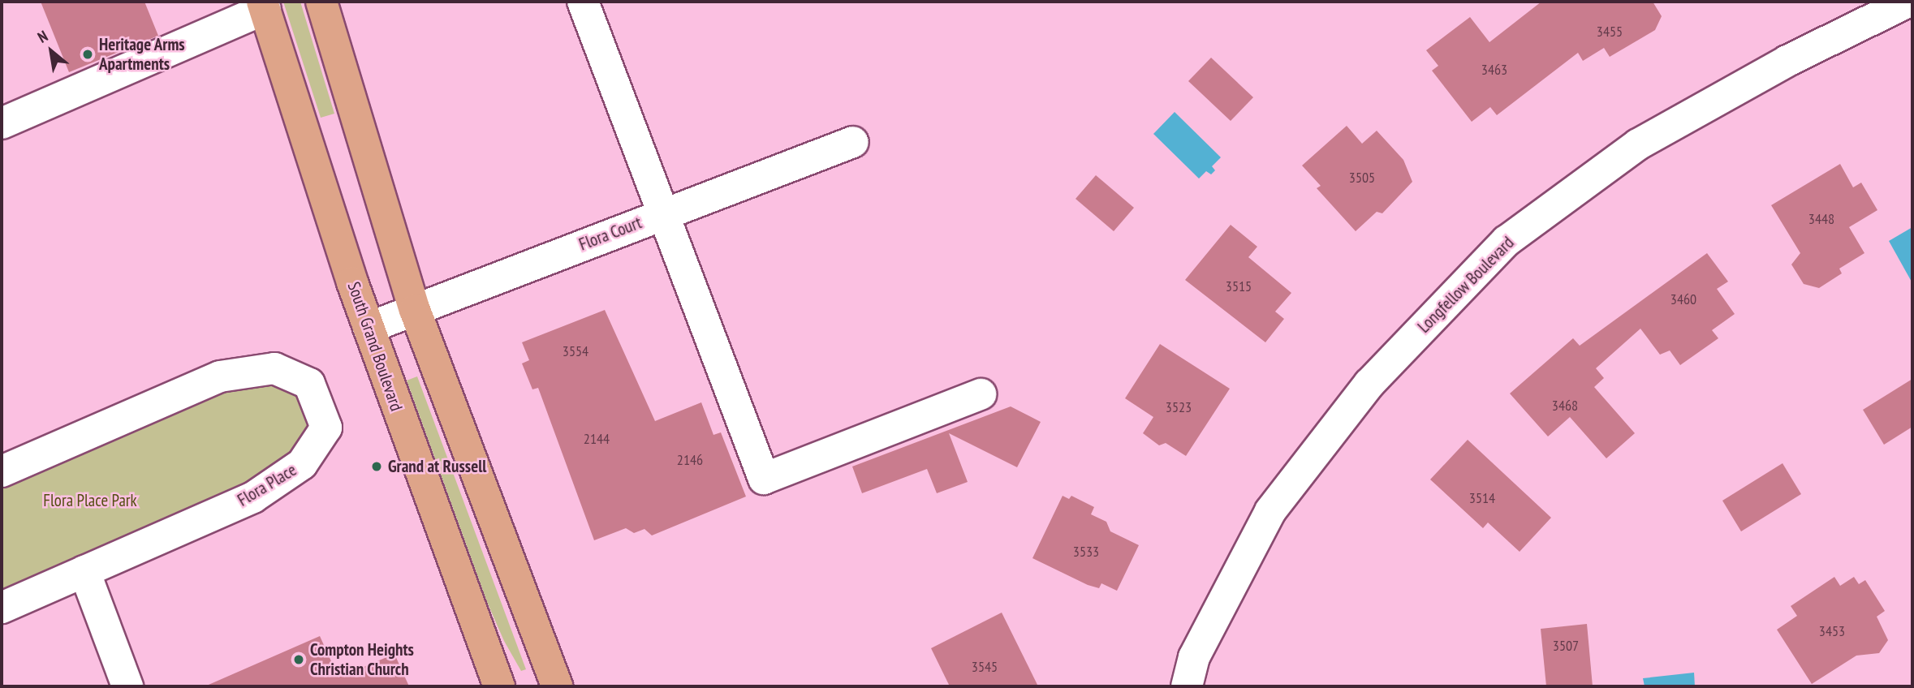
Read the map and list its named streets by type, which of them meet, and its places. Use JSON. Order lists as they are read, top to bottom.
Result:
{
  "streets": {
    "main road": ["South Grand Boulevard"],
    "street": ["Flora Court", "Longfellow Boulevard", "Flora Place"]
  },
  "crossings": [
    ["Flora Court", "South Grand Boulevard"]
  ],
  "parks": ["Flora Place Park"],
  "places": ["Heritage Arms Apartments", "Grand at Russell", "Compton Heights Christian Church"],
  "house_numbers": [
    "3455",
    "3463",
    "3505",
    "3448",
    "3515",
    "3460",
    "3554",
    "3468",
    "3523",
    "2144",
    "2146",
    "3514",
    "3533",
    "3453",
    "3507",
    "3545"
  ],
  "north": "top left"
}
